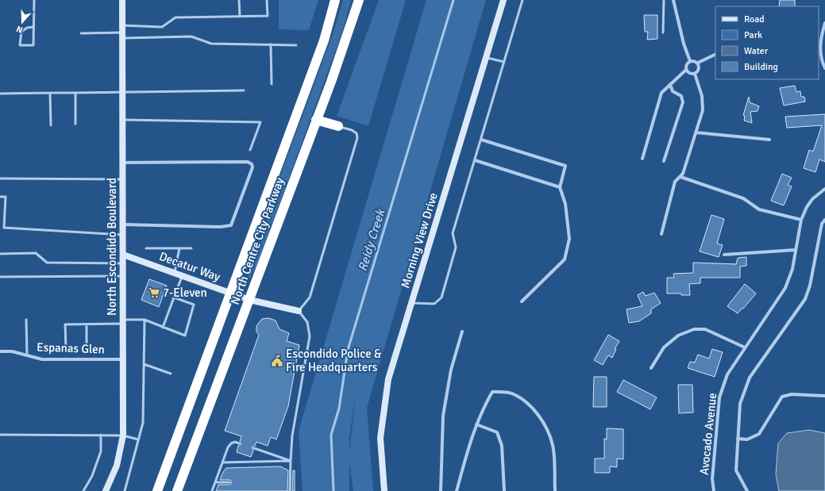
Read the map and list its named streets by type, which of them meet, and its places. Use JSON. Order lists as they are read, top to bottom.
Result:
{
  "streets": {
    "highway": ["North Centre City Parkway"],
    "street": [
      "Morning View Drive",
      "North Escondido Boulevard",
      "Decatur Way",
      "Espanas Glen",
      "Avocado Avenue"
    ]
  },
  "crossings": [
    ["North Centre City Parkway", "Decatur Way"],
    ["North Escondido Boulevard", "Decatur Way"],
    ["North Escondido Boulevard", "Espanas Glen"]
  ],
  "water": ["Reidy Creek"],
  "places": {
    "supermarket": ["7-Eleven"],
    "public building": ["Escondido Police & Fire Headquarters"]
  },
  "legend": [
    "Road",
    "Park",
    "Water",
    "Building"
  ],
  "north": "bottom"
}
